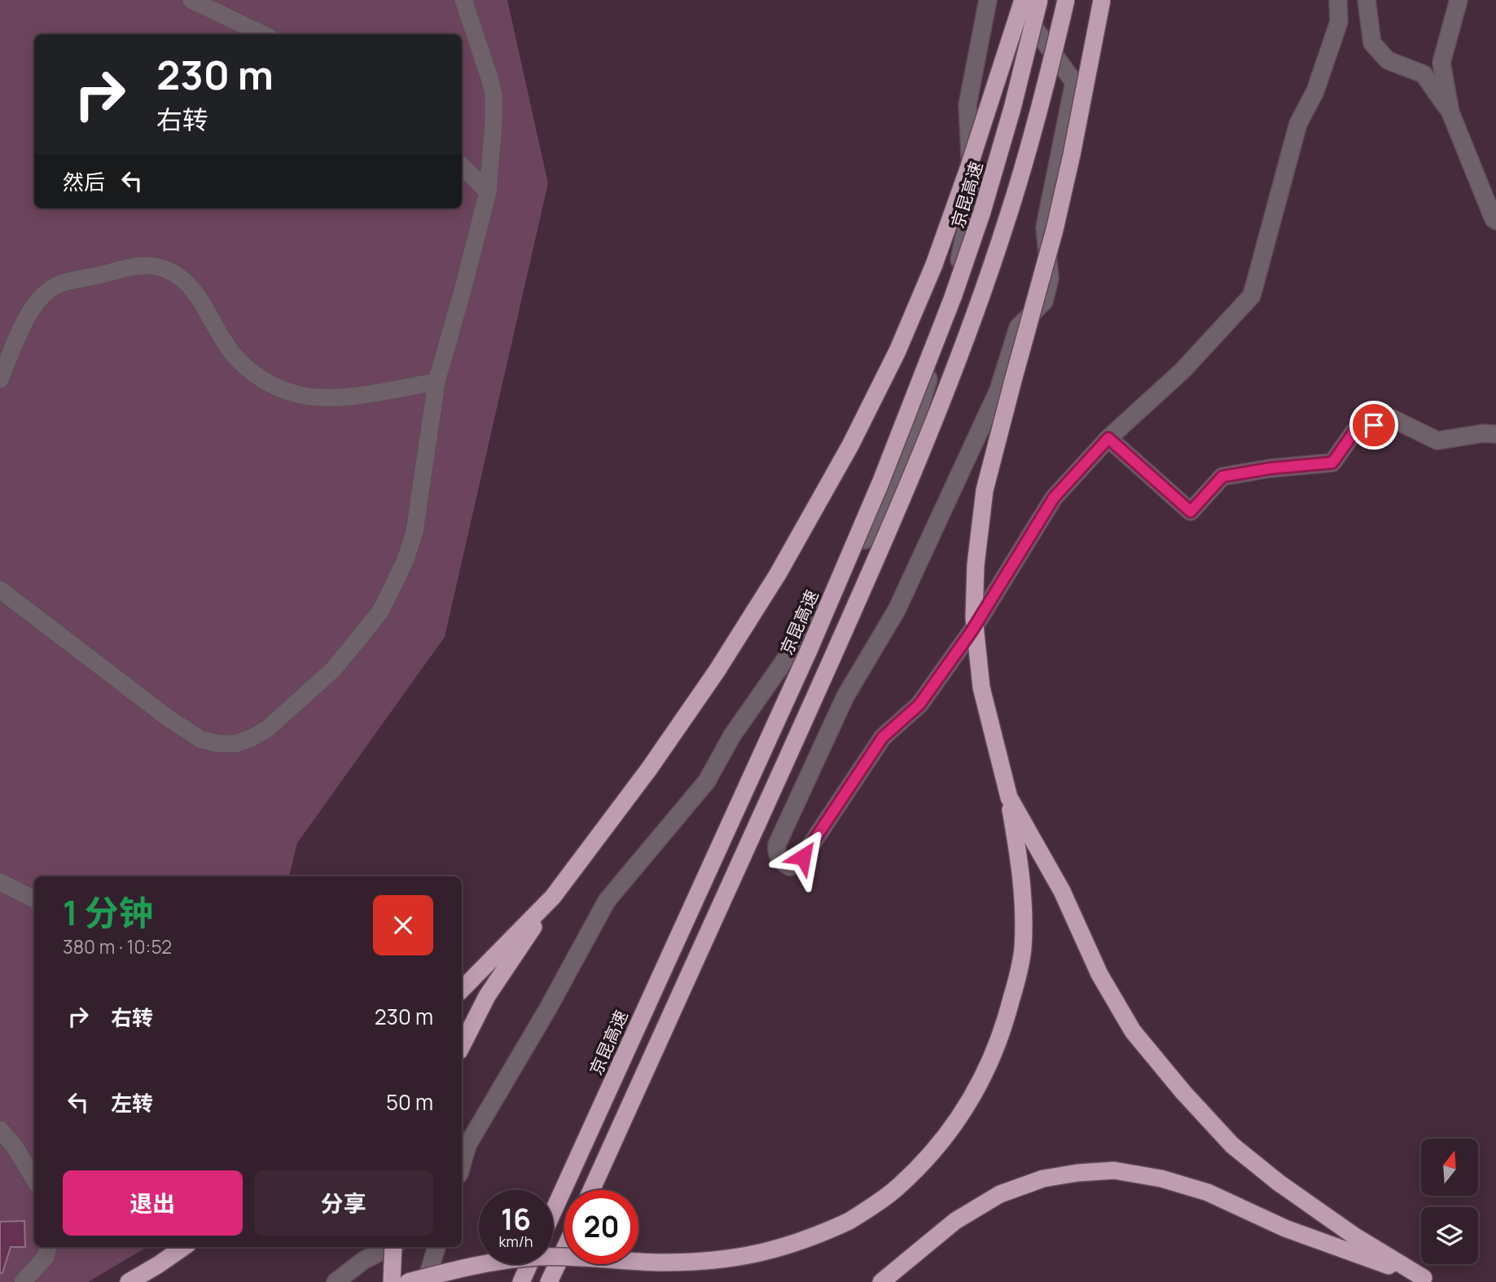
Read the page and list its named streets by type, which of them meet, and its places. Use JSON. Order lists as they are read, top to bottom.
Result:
{
  "streets": {
    "highway": ["京昆高速"]
  },
  "north": "top",
  "page": {
    "turn": ["230 m", "右转"],
    "then": "然后",
    "heading": ["1 分钟", "380 m · 10:52"],
    "list": [
      {
        "name": "右转",
        "value": "230 m"
      },
      {
        "name": "左转",
        "value": "50 m"
      }
    ],
    "buttons": ["退出", "分享"],
    "speed": "16 km/h",
    "limit": "20"
  }
}
